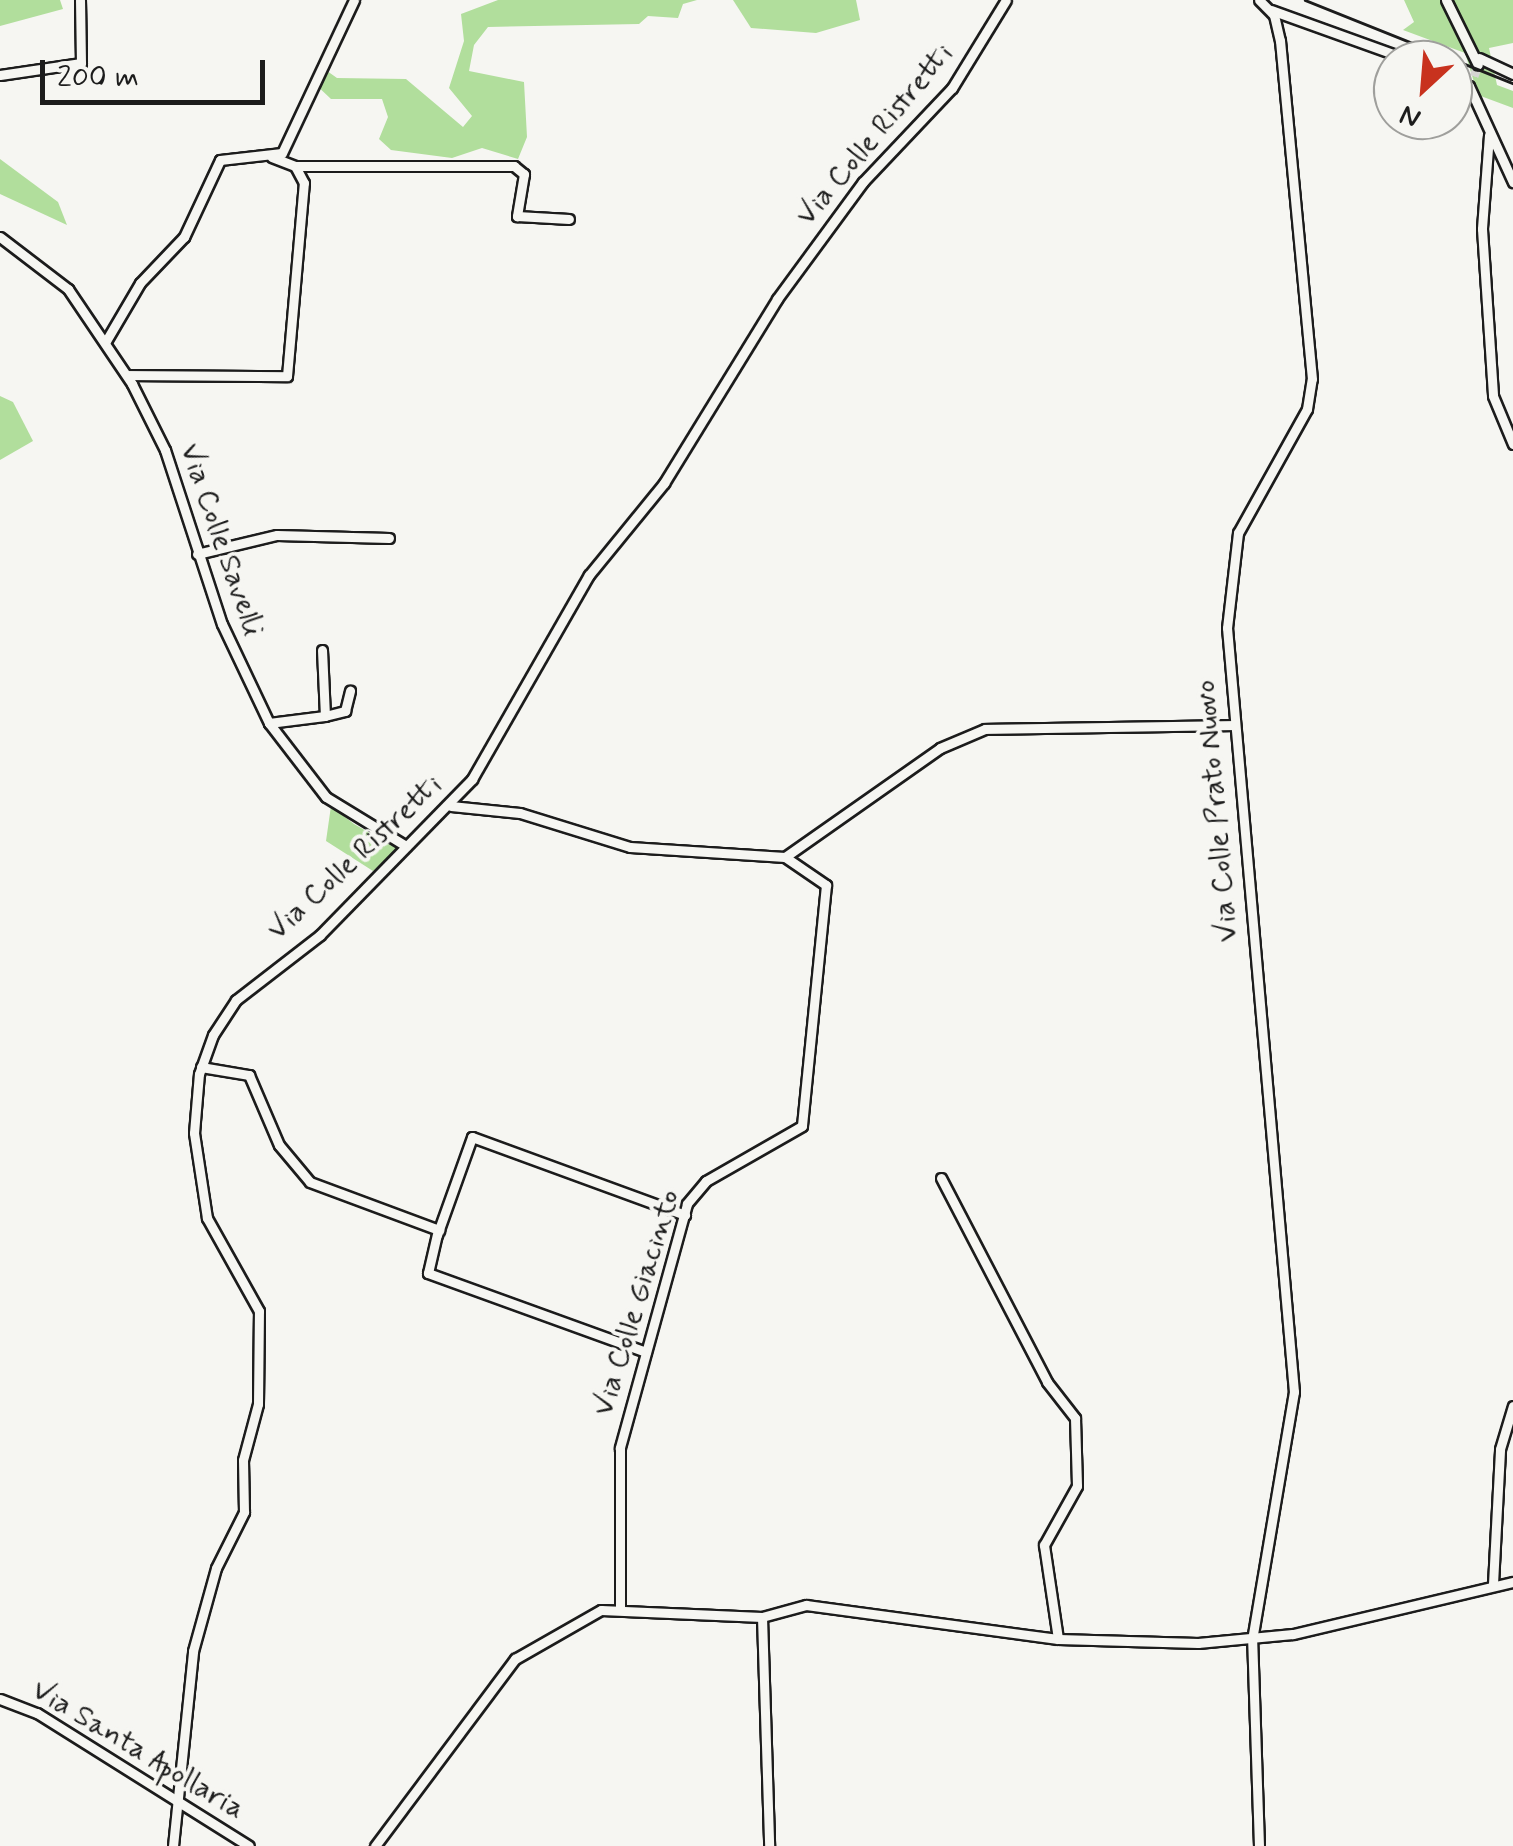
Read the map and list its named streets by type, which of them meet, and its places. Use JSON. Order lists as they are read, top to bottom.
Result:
{
  "streets": {
    "street": [
      "Via Colle Ristretti",
      "Via Colle Savelli",
      "Via Colle Prato Nuovo",
      "Via Colle Giacinto",
      "Via Santa Apollaria"
    ]
  },
  "crossings": [
    ["Via Colle Ristretti", "Via Colle Savelli"],
    ["Via Colle Ristretti", "Via Santa Apollaria"]
  ],
  "scale_bar": "200 m",
  "north": "bottom left"
}
